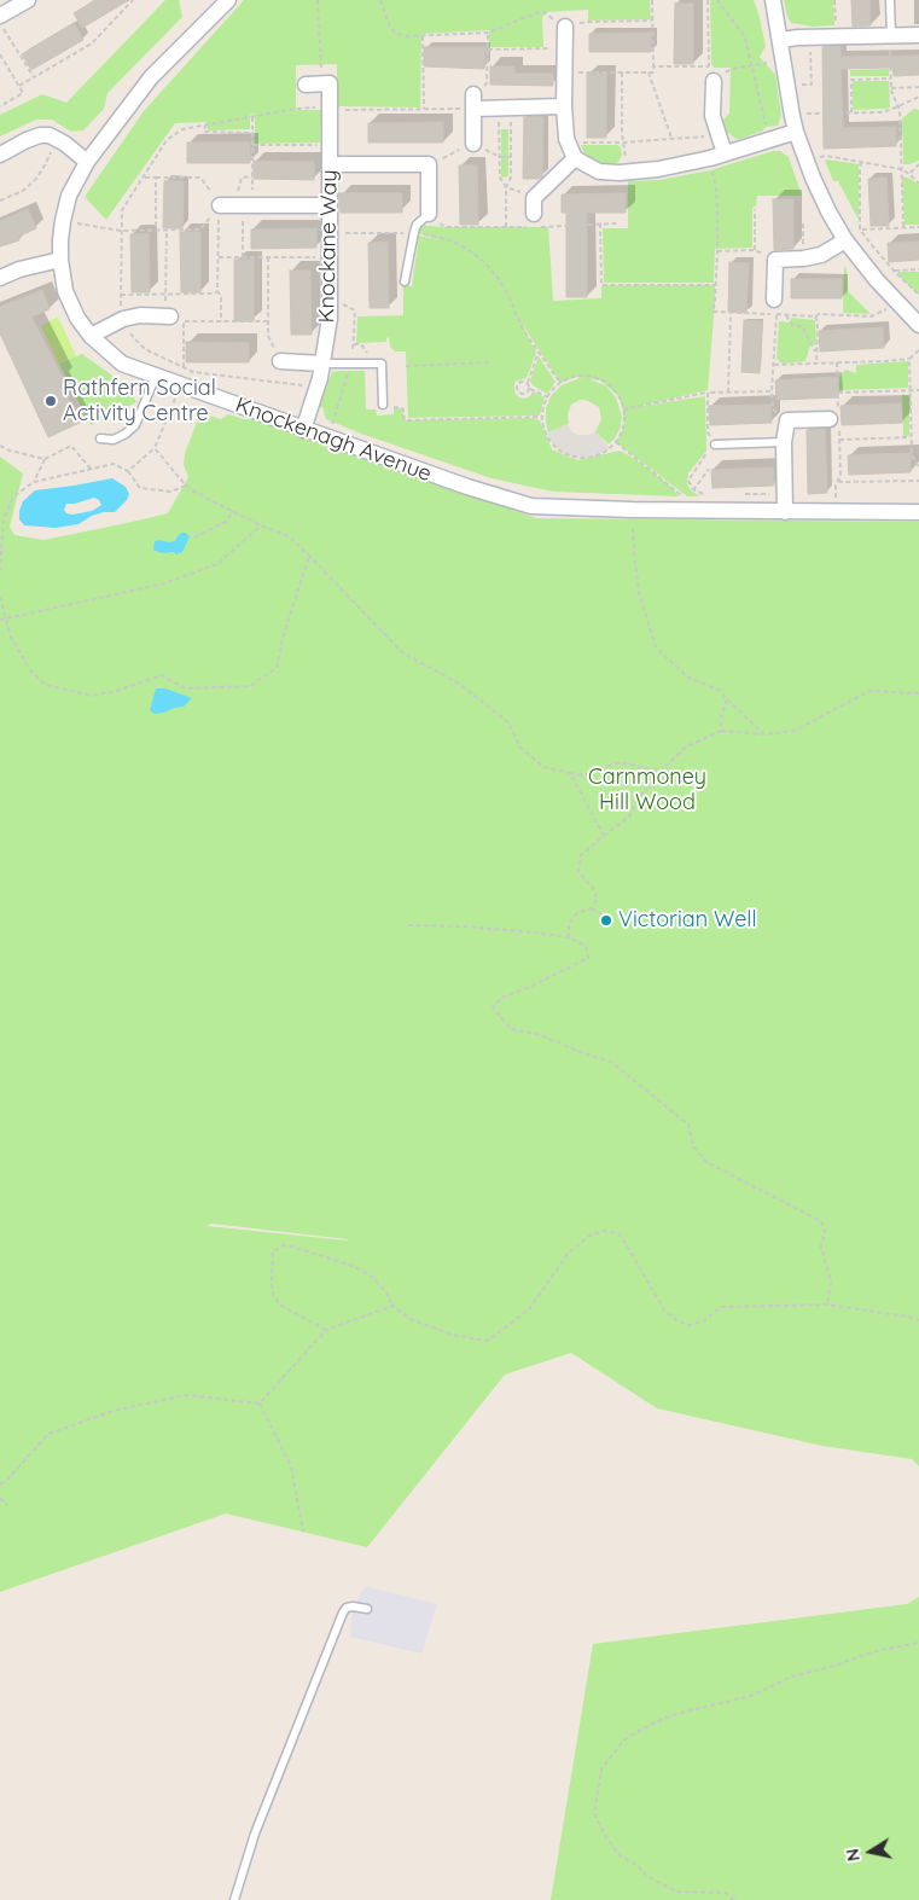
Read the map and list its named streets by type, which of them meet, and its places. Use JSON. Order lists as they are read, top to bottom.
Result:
{
  "streets": {
    "street": ["Knockane Way", "Knockenagh Avenue"]
  },
  "crossings": [
    ["Knockane Way", "Knockenagh Avenue"]
  ],
  "parks": ["Carnmoney Hill Wood"],
  "places": ["Rathfern Social Activity Centre", "Victorian Well"],
  "north": "left"
}
